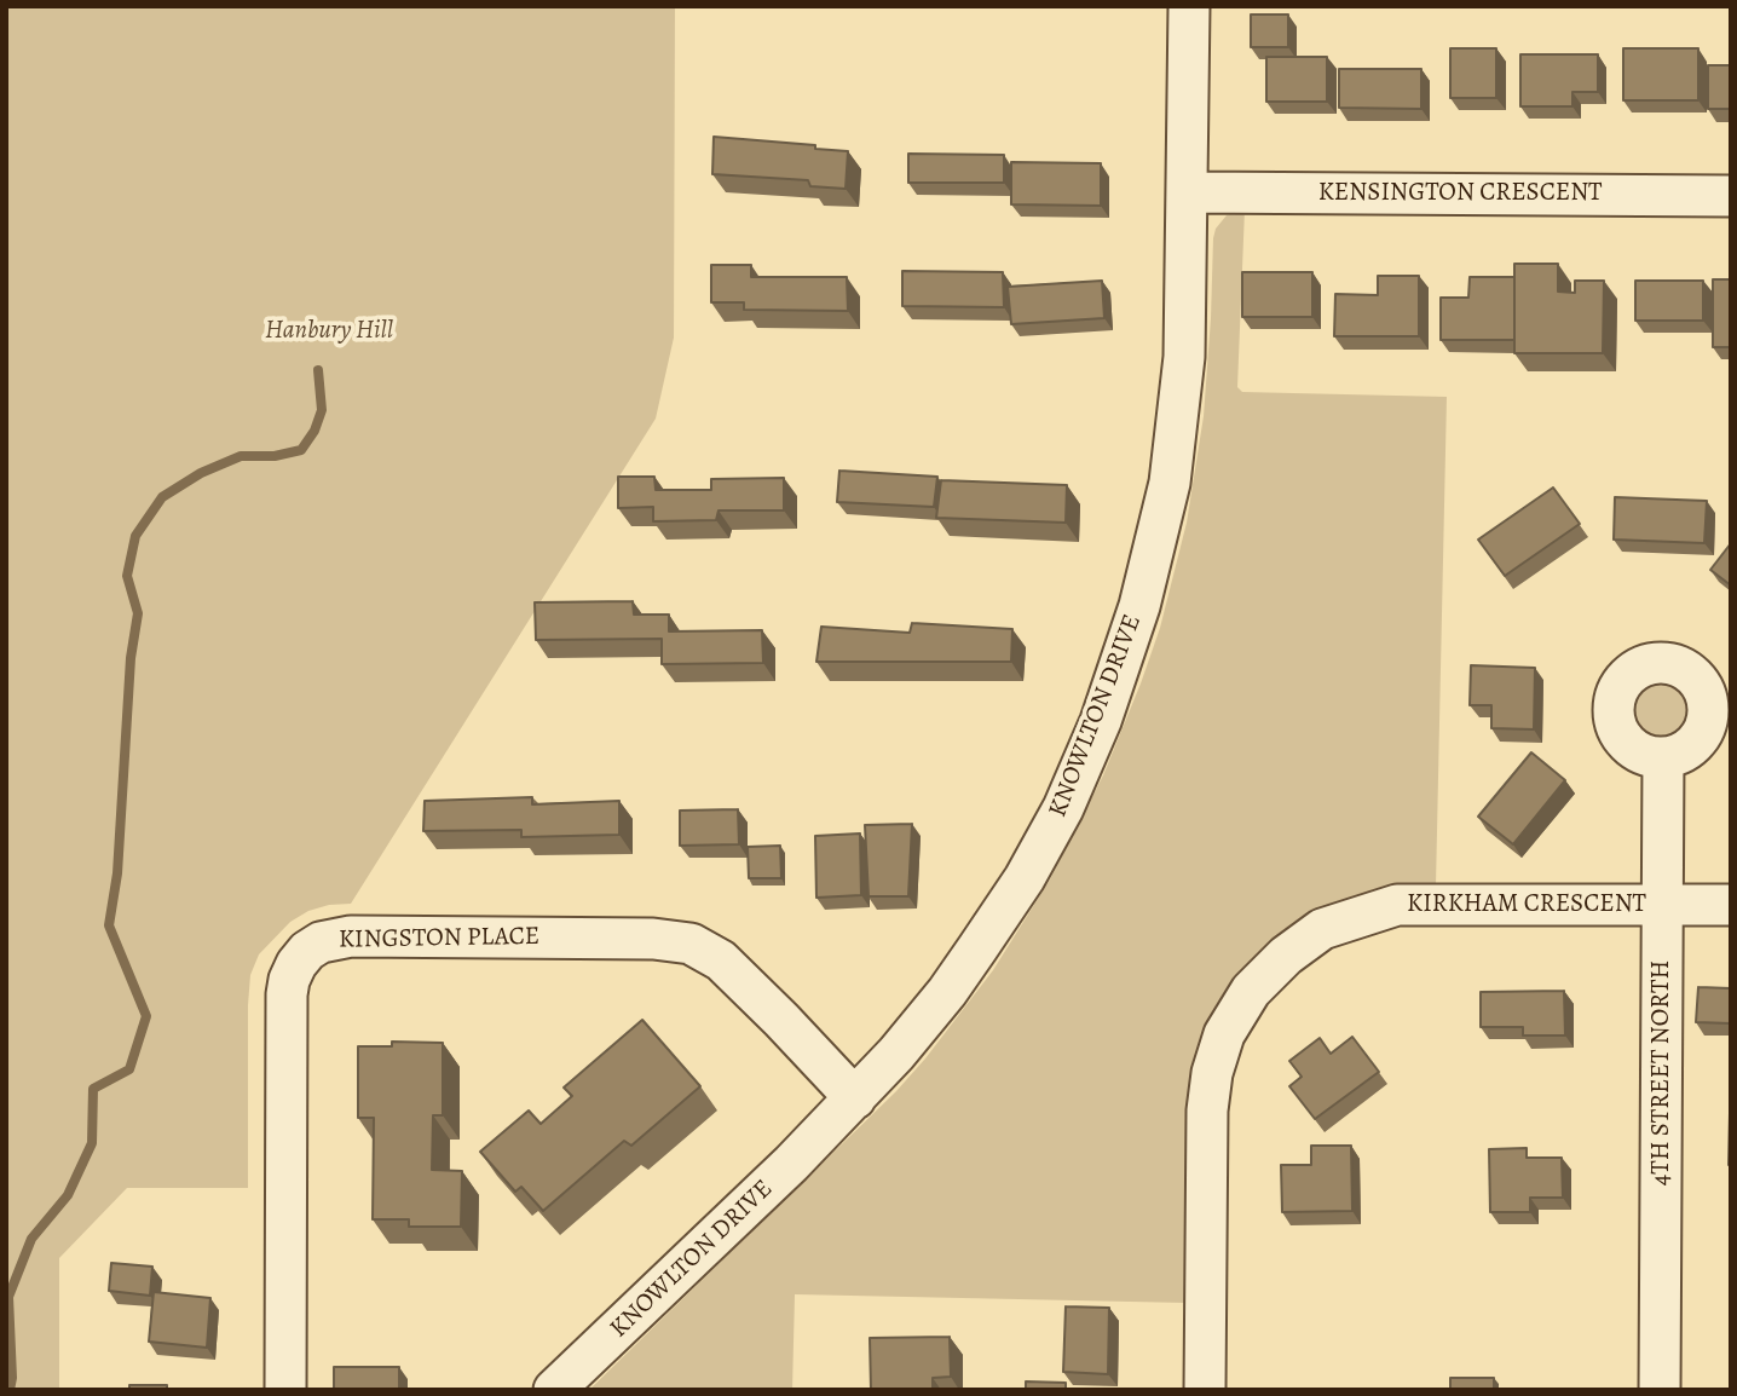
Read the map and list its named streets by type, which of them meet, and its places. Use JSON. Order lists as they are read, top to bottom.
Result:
{
  "streets": {
    "street": [
      "KENSINGTON CRESCENT",
      "KNOWLTON DRIVE",
      "KIRKHAM CRESCENT",
      "KINGSTON PLACE",
      "4TH STREET NORTH"
    ]
  },
  "crossings": [
    ["KENSINGTON CRESCENT", "KNOWLTON DRIVE"],
    ["KNOWLTON DRIVE", "KINGSTON PLACE"],
    ["KIRKHAM CRESCENT", "4TH STREET NORTH"]
  ],
  "parks": ["Hanbury Hill"]
}
